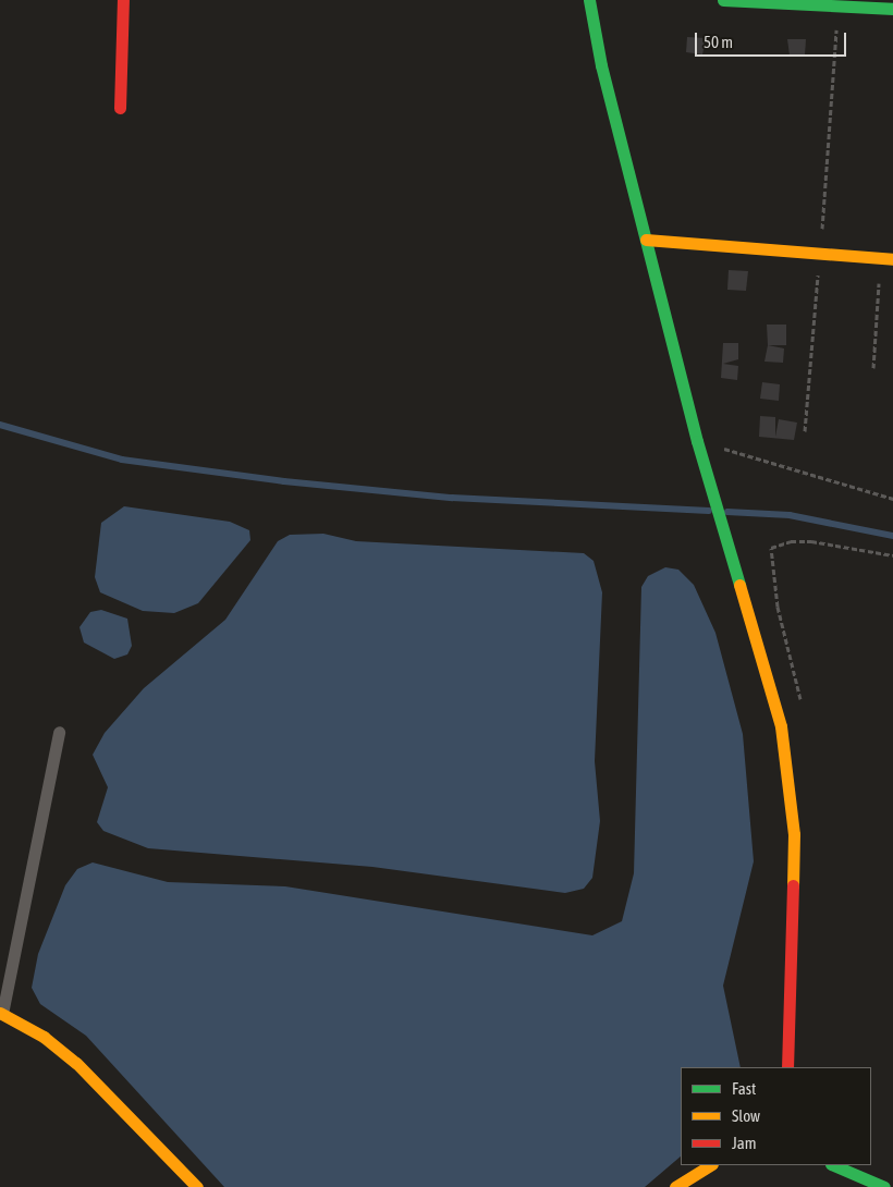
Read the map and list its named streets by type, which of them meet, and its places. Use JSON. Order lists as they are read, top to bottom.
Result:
{
  "legend": ["Fast", "Slow", "Jam"],
  "scale_bar": "50 m"
}
